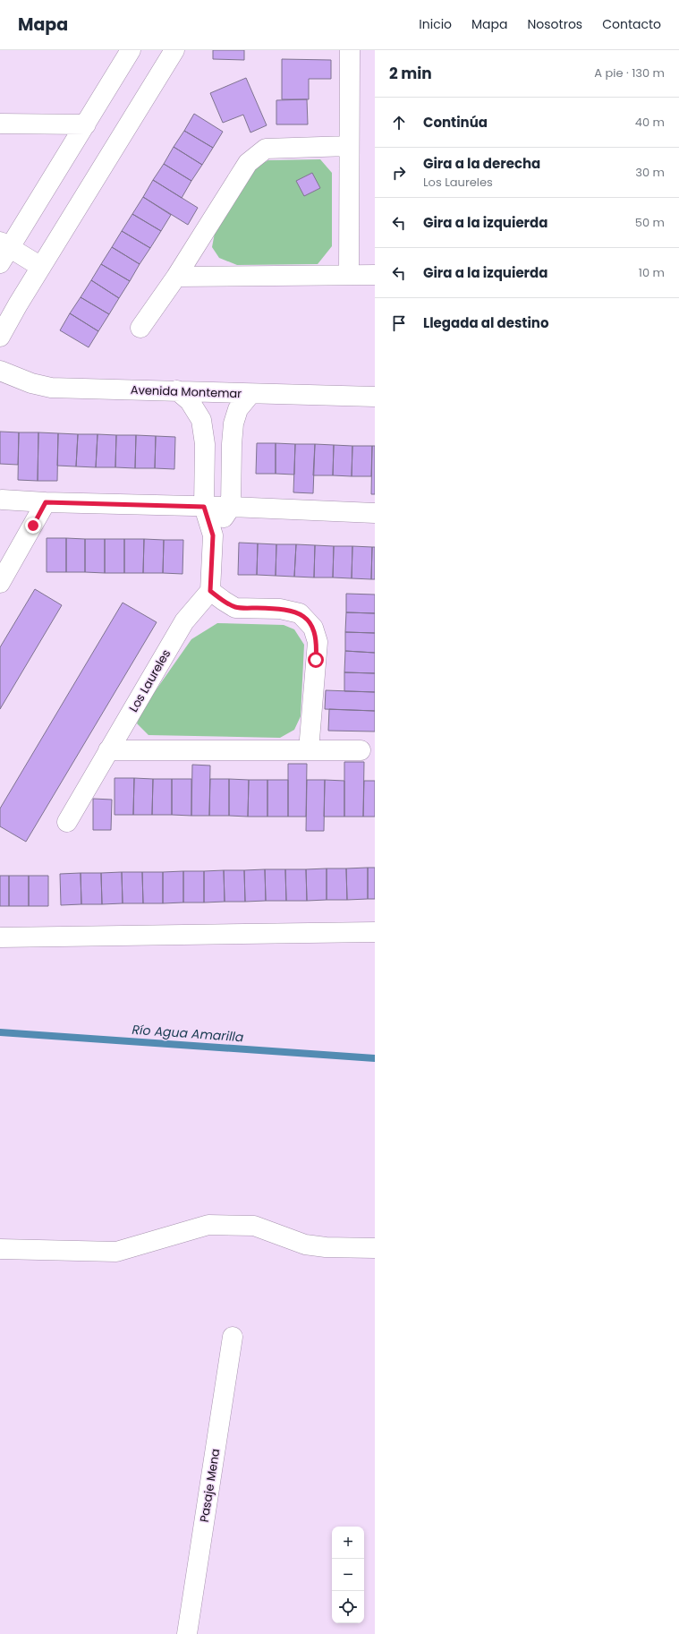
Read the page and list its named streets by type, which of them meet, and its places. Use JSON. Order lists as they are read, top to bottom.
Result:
{
  "streets": {
    "street": ["Avenida Montemar", "Los Laureles", "Pasaje Mena"]
  },
  "water": ["Río Agua Amarilla"],
  "page": {
    "header": "Mapa",
    "nav": [
      "Inicio",
      "Mapa",
      "Nosotros",
      "Contacto"
    ],
    "heading": ["2 min", "A pie · 130 m"],
    "list": [
      ["Continúa", "40 m"],
      ["Gira a la derecha", "Los Laureles", "30 m"],
      ["Gira a la izquierda", "50 m"],
      ["Gira a la izquierda", "10 m"],
      "Llegada al destino"
    ],
    "map_buttons": ["+", "−"]
  }
}
